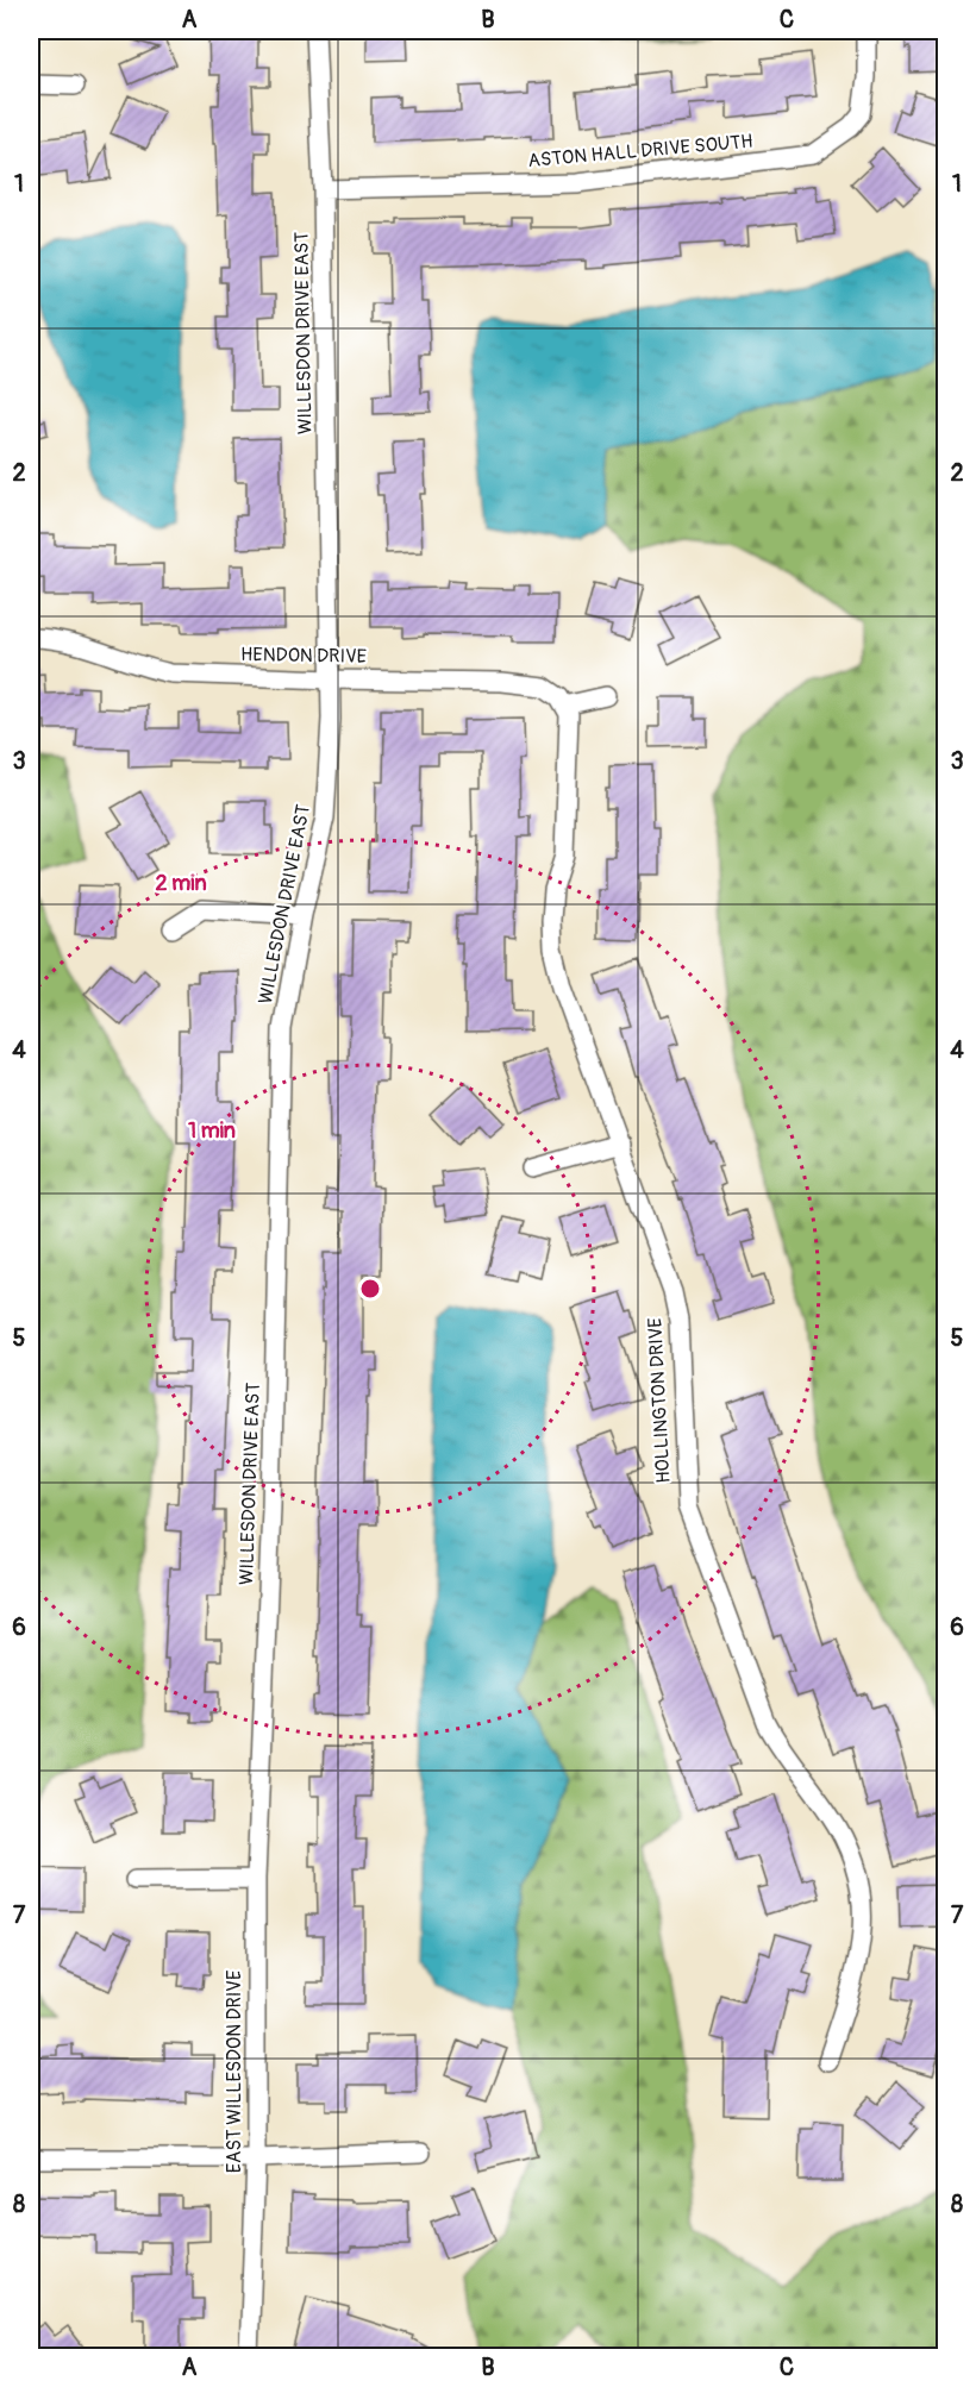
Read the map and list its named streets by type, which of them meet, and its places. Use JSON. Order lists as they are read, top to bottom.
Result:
{
  "streets": {
    "street": [
      "ASTON HALL DRIVE SOUTH",
      "WILLESDON DRIVE EAST",
      "HENDON DRIVE",
      "HOLLINGTON DRIVE",
      "EAST WILLESDON DRIVE"
    ]
  },
  "crossings": [
    ["ASTON HALL DRIVE SOUTH", "WILLESDON DRIVE EAST"],
    ["WILLESDON DRIVE EAST", "HENDON DRIVE"],
    ["WILLESDON DRIVE EAST", "EAST WILLESDON DRIVE"],
    ["HENDON DRIVE", "HOLLINGTON DRIVE"]
  ],
  "grid": {
    "columns": ["A", "B", "C"],
    "rows": [
      "1",
      "2",
      "3",
      "4",
      "5",
      "6",
      "7",
      "8"
    ]
  },
  "rings": ["2 min", "1 min"]
}
